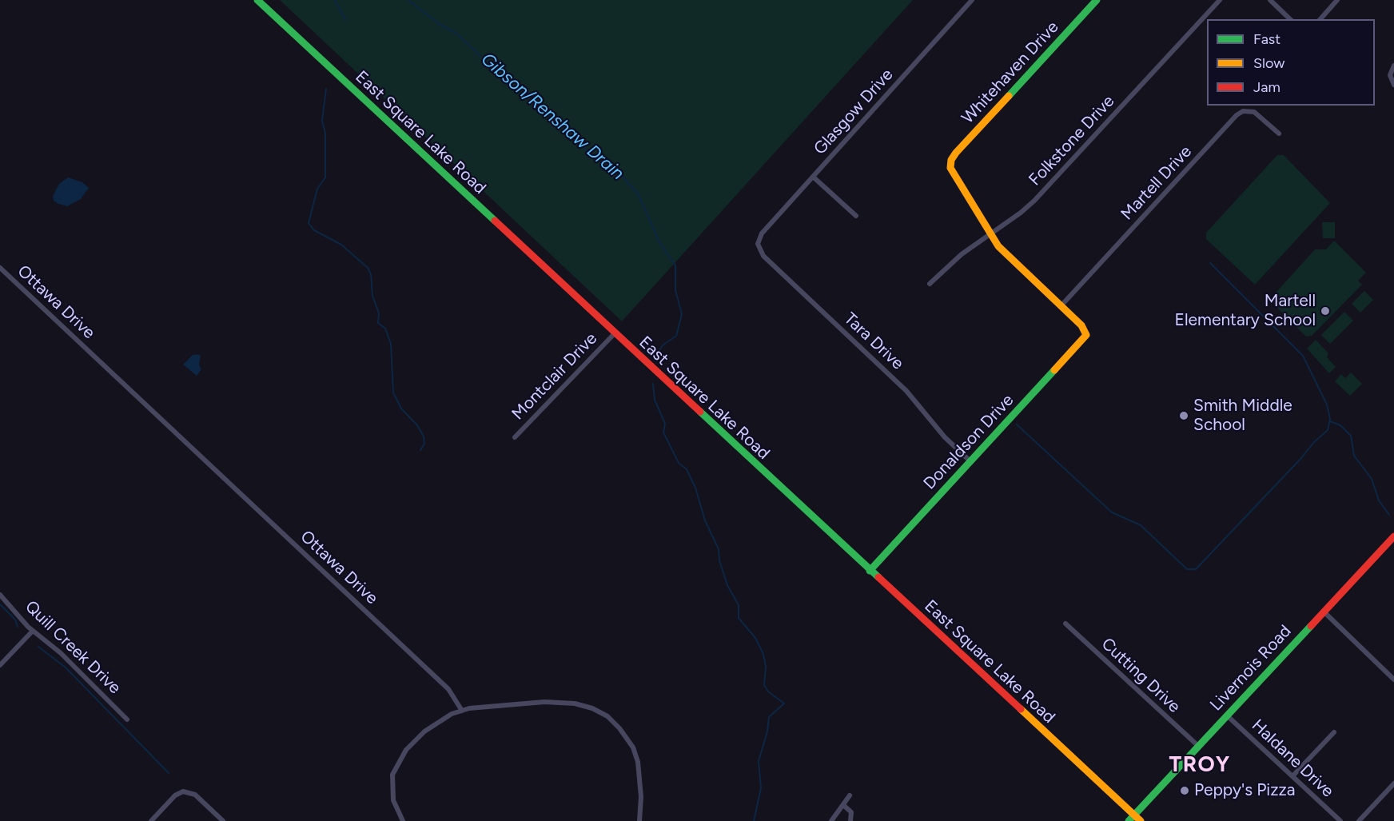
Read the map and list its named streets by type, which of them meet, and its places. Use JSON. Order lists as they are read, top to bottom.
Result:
{
  "streets": {
    "main road": [
      "Whitehaven Drive",
      "East Square Lake Road",
      "Donaldson Drive",
      "Livernois Road"
    ],
    "street": [
      "Glasgow Drive",
      "Folkstone Drive",
      "Martell Drive",
      "Ottawa Drive",
      "Tara Drive",
      "Montclair Drive",
      "Quill Creek Drive",
      "Cutting Drive",
      "Haldane Drive"
    ]
  },
  "crossings": [
    ["Whitehaven Drive", "Folkstone Drive"],
    ["Glasgow Drive", "Tara Drive"],
    ["East Square Lake Road", "Montclair Drive"],
    ["East Square Lake Road", "Donaldson Drive"],
    ["East Square Lake Road", "Livernois Road"],
    ["Martell Drive", "Donaldson Drive"],
    ["Tara Drive", "Donaldson Drive"],
    ["Livernois Road", "Cutting Drive"],
    ["Livernois Road", "Haldane Drive"]
  ],
  "districts": ["TROY"],
  "water": ["Gibson/Renshaw Drain"],
  "places": ["Martell Elementary School", "Smith Middle School", "Peppy's Pizza"],
  "legend": ["Fast", "Slow", "Jam"]
}
